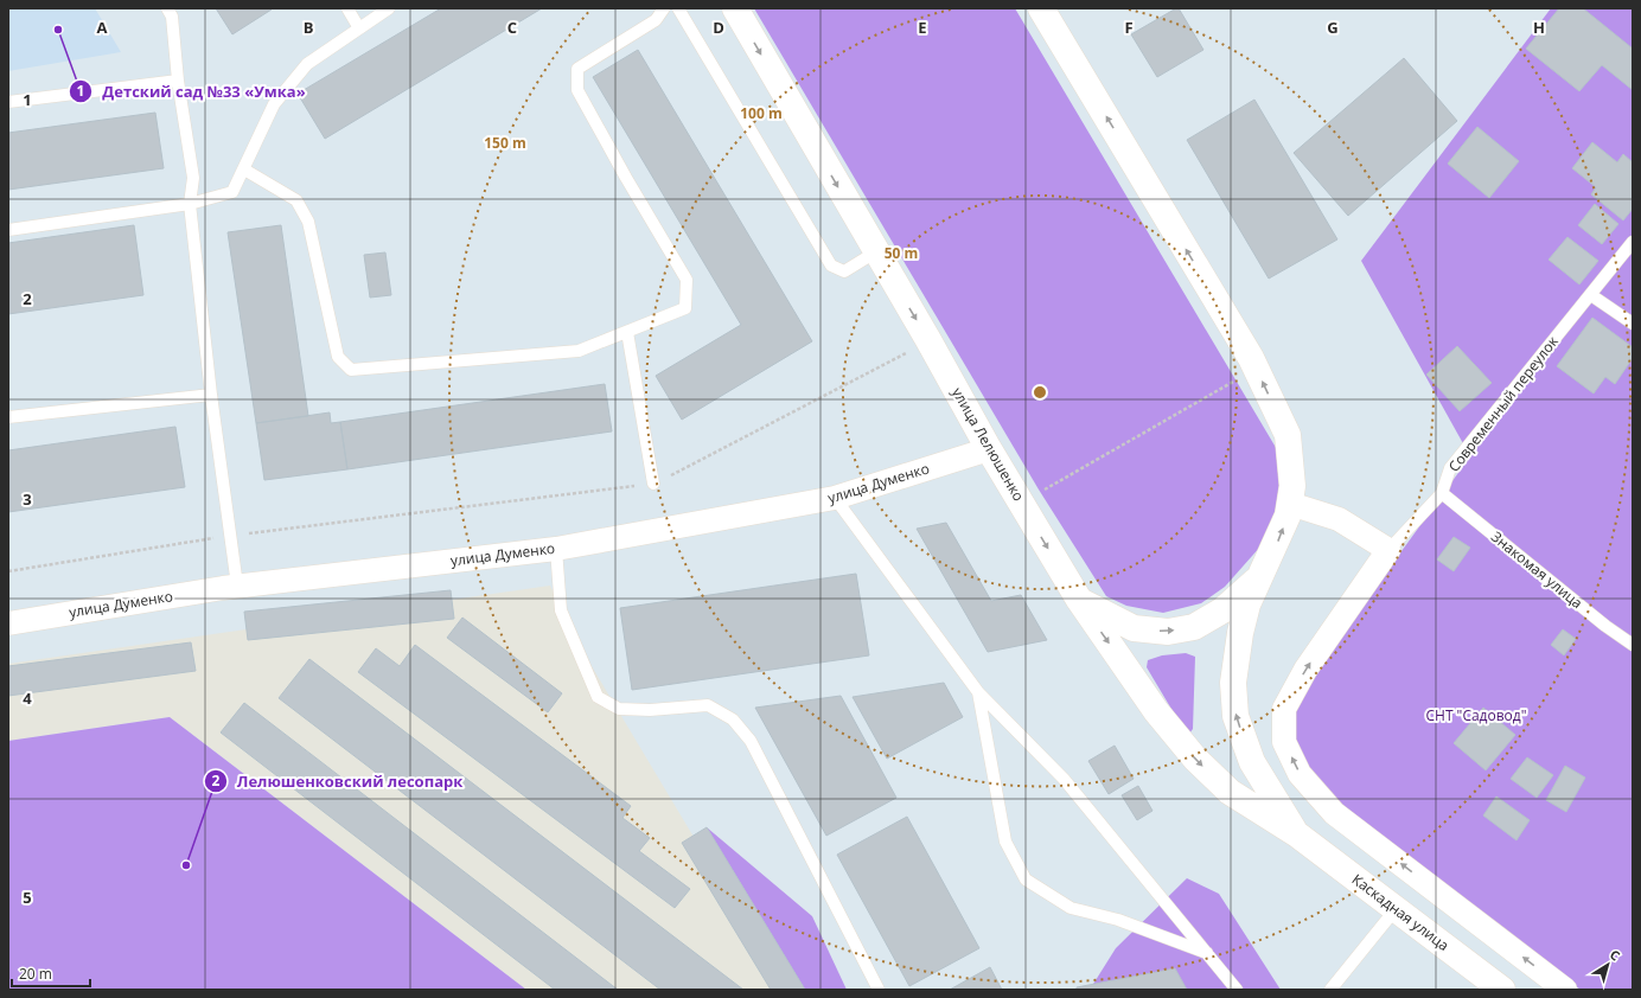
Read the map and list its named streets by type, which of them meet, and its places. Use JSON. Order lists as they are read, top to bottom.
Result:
{
  "streets": {
    "street": [
      "Современный переулок",
      "улица Лелюшенко",
      "улица Думенко",
      "Каскадная улица"
    ],
    "lane": ["Знакомая улица"]
  },
  "crossings": [
    ["Современный переулок", "Знакомая улица"],
    ["улица Лелюшенко", "улица Думенко"],
    ["улица Лелюшенко", "Каскадная улица"]
  ],
  "one_way": ["улица Лелюшенко"],
  "parks": ["СНТ \"Садовод\""],
  "places": ["Детский сад №33 «Умка»", "Лелюшенковский лесопарк"],
  "scale_bar": "20 m",
  "north": "top right",
  "grid": {
    "columns": [
      "A",
      "B",
      "C",
      "D",
      "E",
      "F",
      "G",
      "H"
    ],
    "rows": [
      "1",
      "2",
      "3",
      "4",
      "5"
    ]
  },
  "rings": ["100 m", "150 m", "50 m"]
}
